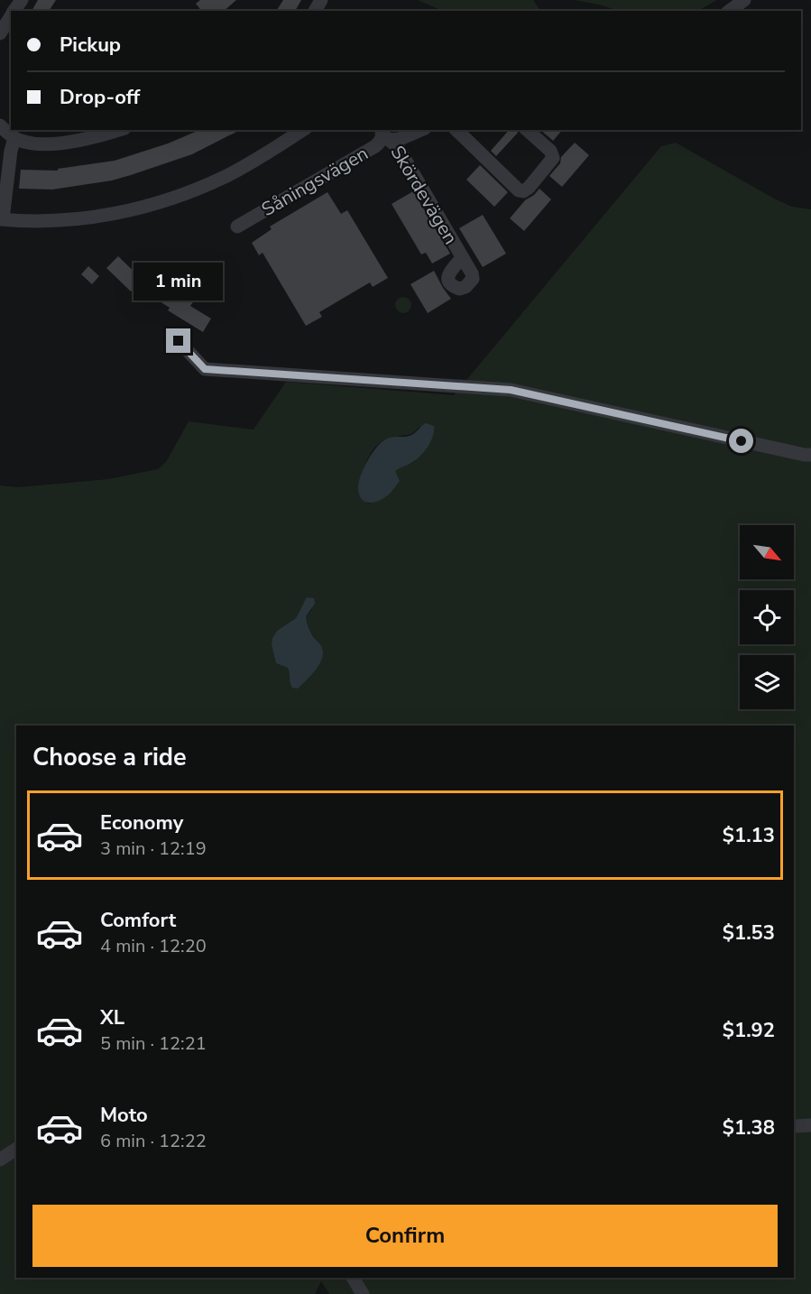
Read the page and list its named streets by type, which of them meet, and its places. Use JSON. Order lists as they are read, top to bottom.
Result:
{
  "streets": {
    "street": ["Såningsvägen", "Skördevägen"]
  },
  "crossings": [
    ["Såningsvägen", "Skördevägen"]
  ],
  "north": "bottom right",
  "page": {
    "banner": ["Pickup", "Drop-off"],
    "bubble": "1 min",
    "heading": "Choose a ride",
    "list": [
      {
        "name": "Economy",
        "note": "3 min · 12:19",
        "value": "$1.13"
      },
      {
        "name": "Comfort",
        "note": "4 min · 12:20",
        "value": "$1.53"
      },
      {
        "name": "XL",
        "note": "5 min · 12:21",
        "value": "$1.92"
      },
      {
        "name": "Moto",
        "note": "6 min · 12:22",
        "value": "$1.38"
      }
    ],
    "buttons": "Confirm"
  }
}
